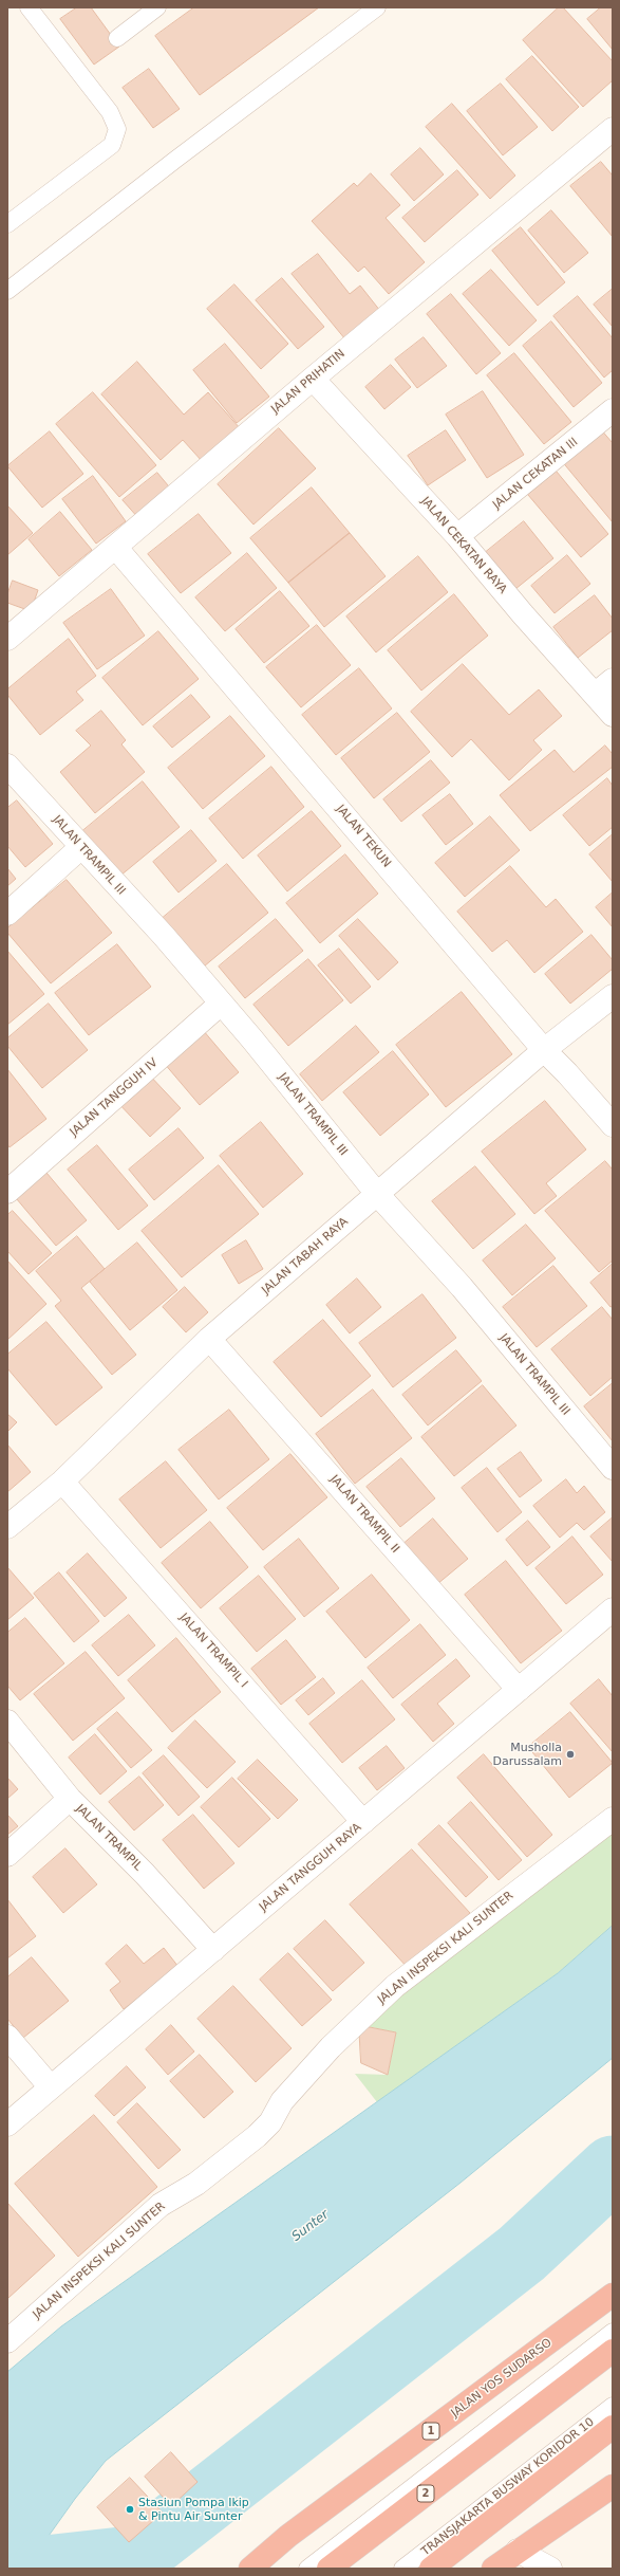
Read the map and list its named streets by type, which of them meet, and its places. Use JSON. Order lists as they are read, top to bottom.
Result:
{
  "streets": {
    "highway": ["JALAN YOS SUDARSO", "1", "2"],
    "street": [
      "JALAN PRIHATIN",
      "JALAN CEKATAN III",
      "JALAN CEKATAN RAYA",
      "JALAN TEKUN",
      "JALAN TRAMPIL III",
      "JALAN TANGGUH IV",
      "JALAN TABAH RAYA",
      "JALAN TRAMPIL II",
      "JALAN TRAMPIL I",
      "JALAN TRAMPIL",
      "JALAN TANGGUH RAYA",
      "JALAN INSPEKSI KALI SUNTER"
    ],
    "lane": ["TRANSJAKARTA BUSWAY KORIDOR 10"]
  },
  "crossings": [
    ["JALAN PRIHATIN", "JALAN CEKATAN RAYA"],
    ["JALAN PRIHATIN", "JALAN TEKUN"],
    ["JALAN CEKATAN III", "JALAN CEKATAN RAYA"],
    ["JALAN TEKUN", "JALAN TABAH RAYA"],
    ["JALAN TRAMPIL III", "JALAN TANGGUH IV"],
    ["JALAN TRAMPIL III", "JALAN TABAH RAYA"],
    ["JALAN TABAH RAYA", "JALAN TRAMPIL II"],
    ["JALAN TABAH RAYA", "JALAN TRAMPIL I"],
    ["JALAN TRAMPIL II", "JALAN TANGGUH RAYA"],
    ["JALAN TRAMPIL I", "JALAN TANGGUH RAYA"],
    ["JALAN TRAMPIL", "JALAN TANGGUH RAYA"]
  ],
  "water": ["Sunter"],
  "places": ["Musholla Darussalam", "Stasiun Pompa Ikip & Pintu Air Sunter"]
}
